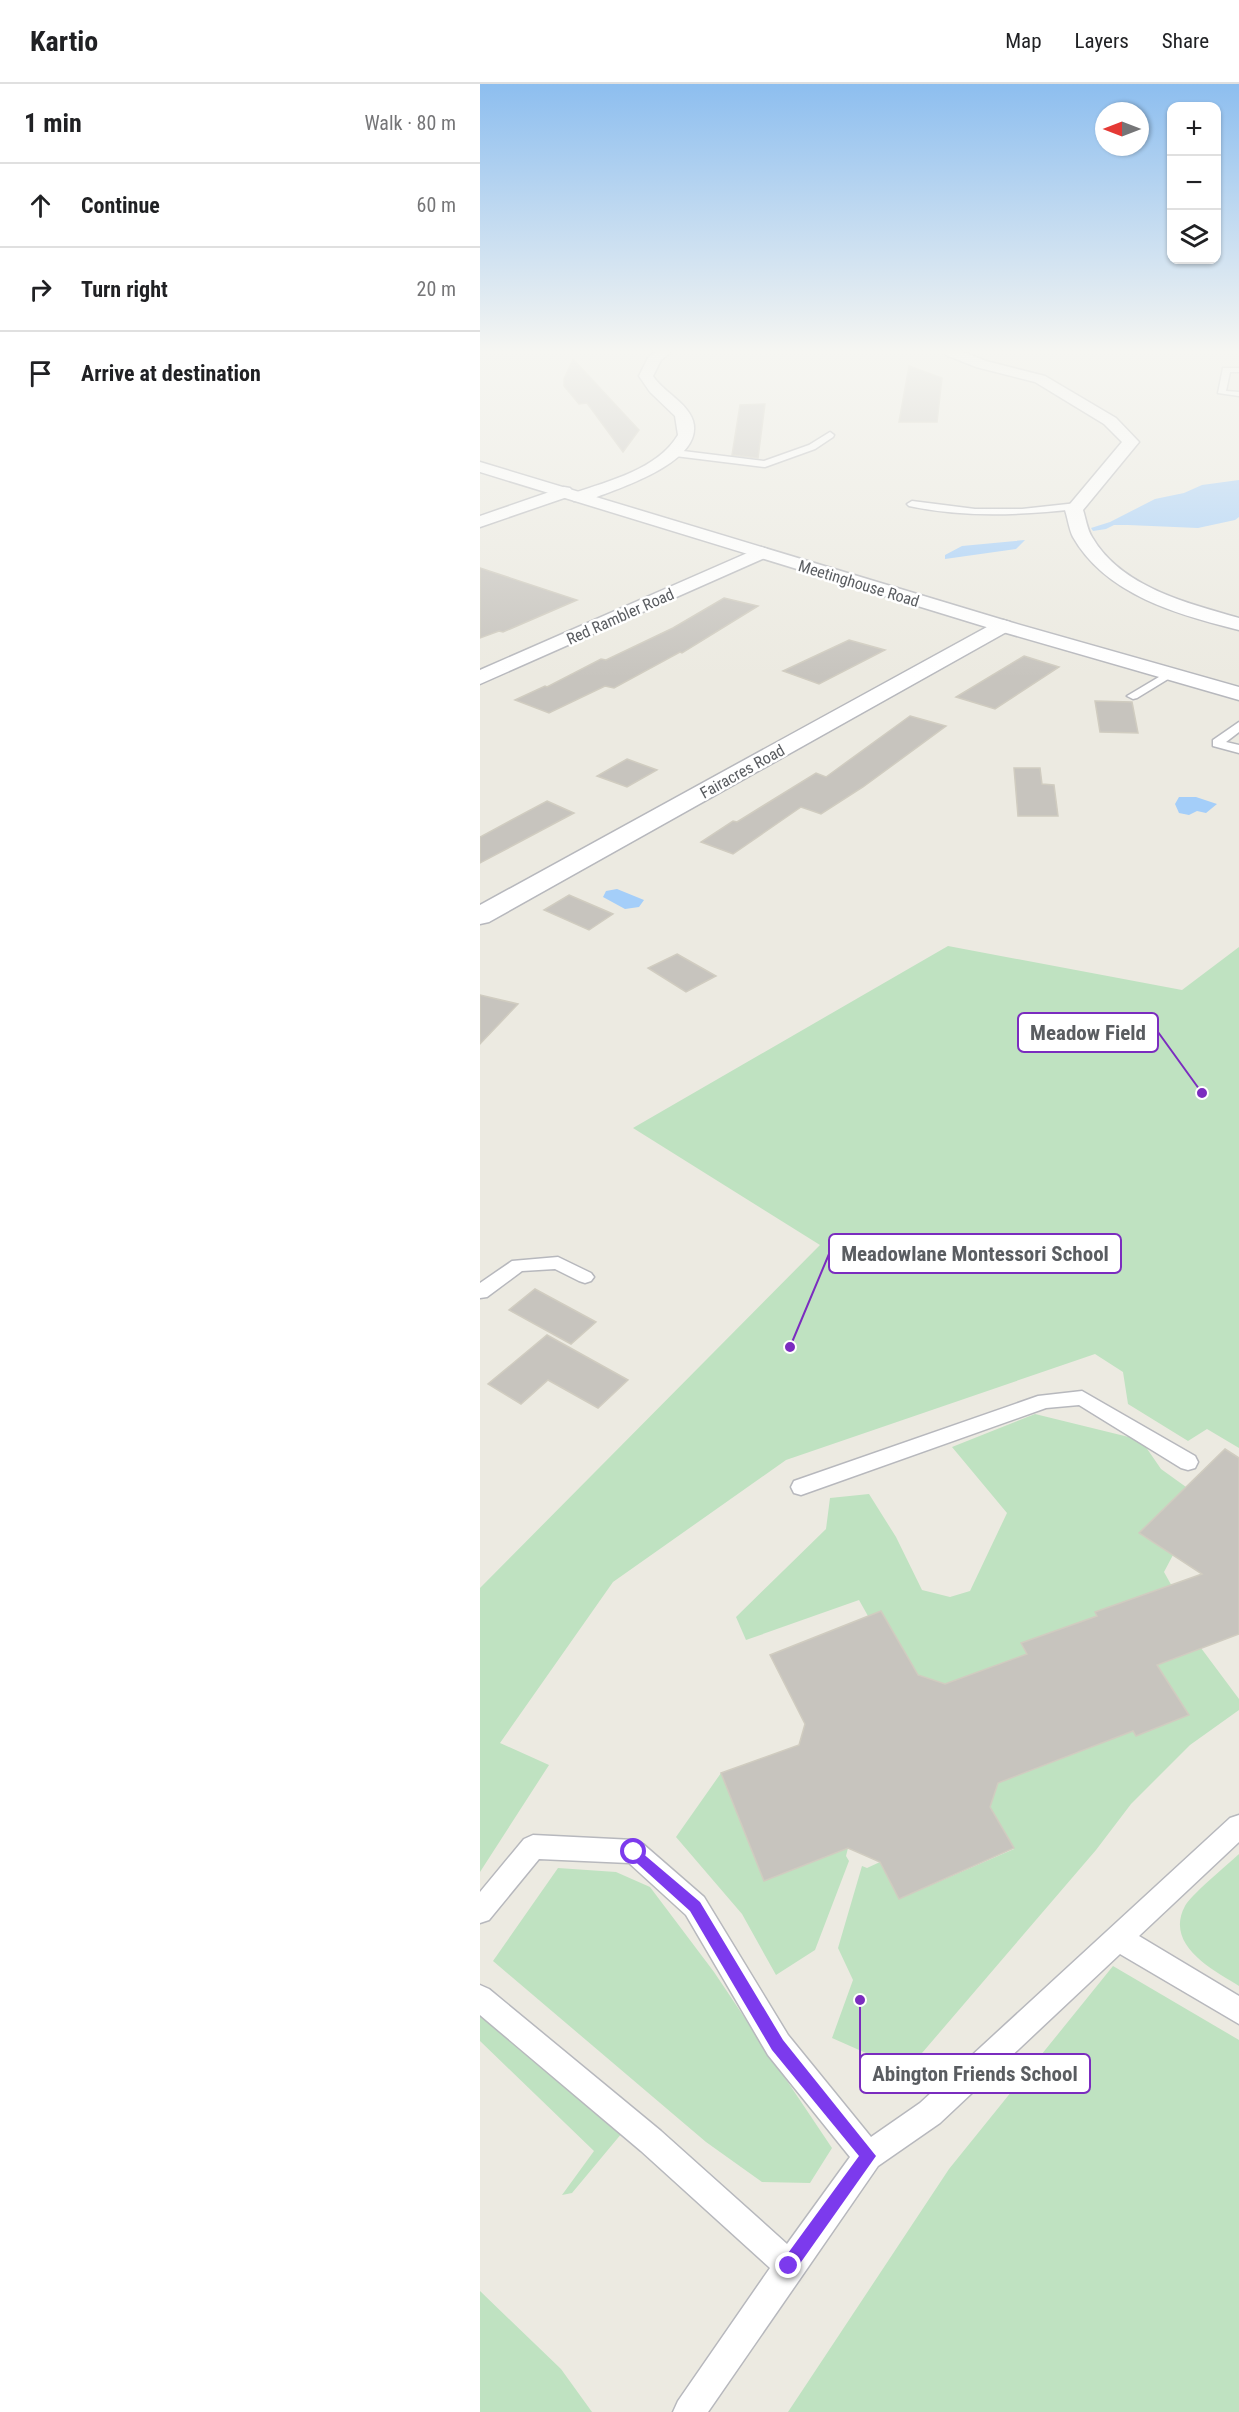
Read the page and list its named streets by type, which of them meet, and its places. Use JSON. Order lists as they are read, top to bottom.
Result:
{
  "streets": {
    "street": ["Meetinghouse Road", "Red Rambler Road", "Fairacres Road"]
  },
  "crossings": [
    ["Meetinghouse Road", "Red Rambler Road"],
    ["Meetinghouse Road", "Fairacres Road"]
  ],
  "places": ["Meadow Field", "Meadowlane Montessori School", "Abington Friends School"],
  "north": "left",
  "page": {
    "header": "Kartio",
    "nav": ["Map", "Layers", "Share"],
    "heading": ["1 min", "Walk · 80 m"],
    "map_buttons": ["+", "−"],
    "list": [
      ["Continue", "60 m"],
      ["Turn right", "20 m"],
      "Arrive at destination"
    ]
  }
}
